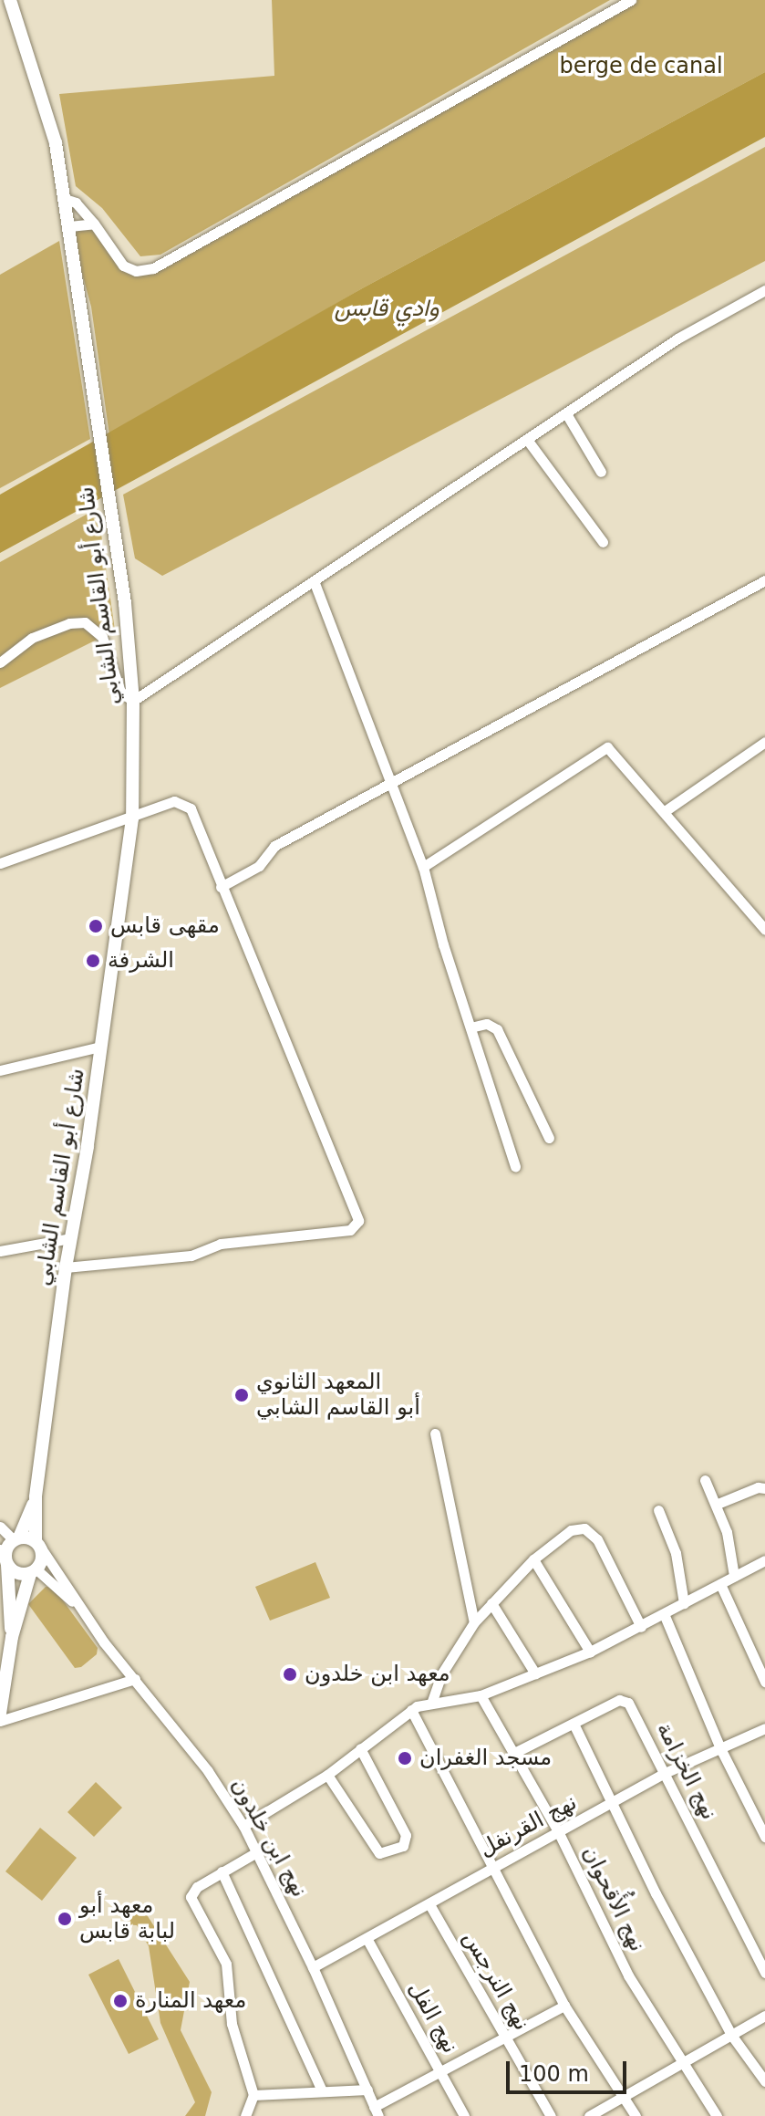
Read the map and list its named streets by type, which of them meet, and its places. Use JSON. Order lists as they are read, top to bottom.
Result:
{
  "streets": {
    "main road": ["شارع أبو القاسم الشابي"],
    "street": [
      "نهج الخزامة",
      "نهج القرنفل",
      "نهج ابن خلدون",
      "نهج الأُقحوان",
      "نهج النرجس",
      "نهج الفل"
    ]
  },
  "crossings": [
    ["نهج الخزامة", "نهج القرنفل"],
    ["نهج الخزامة", "نهج الأُقحوان"],
    ["نهج القرنفل", "نهج ابن خلدون"],
    ["نهج القرنفل", "نهج الأُقحوان"],
    ["نهج القرنفل", "نهج النرجس"],
    ["نهج القرنفل", "نهج الفل"]
  ],
  "water": ["وادي قابس"],
  "parks": ["berge de canal"],
  "places": [
    "مقهى قابس",
    "الشرفة",
    "المعهد الثانوي أبو القاسم الشابي",
    "معهد ابن خلدون",
    "مسجد الغفران",
    "معهد أبو لبابة قابس",
    "معهد المنارة"
  ],
  "scale_bar": "100 m"
}
